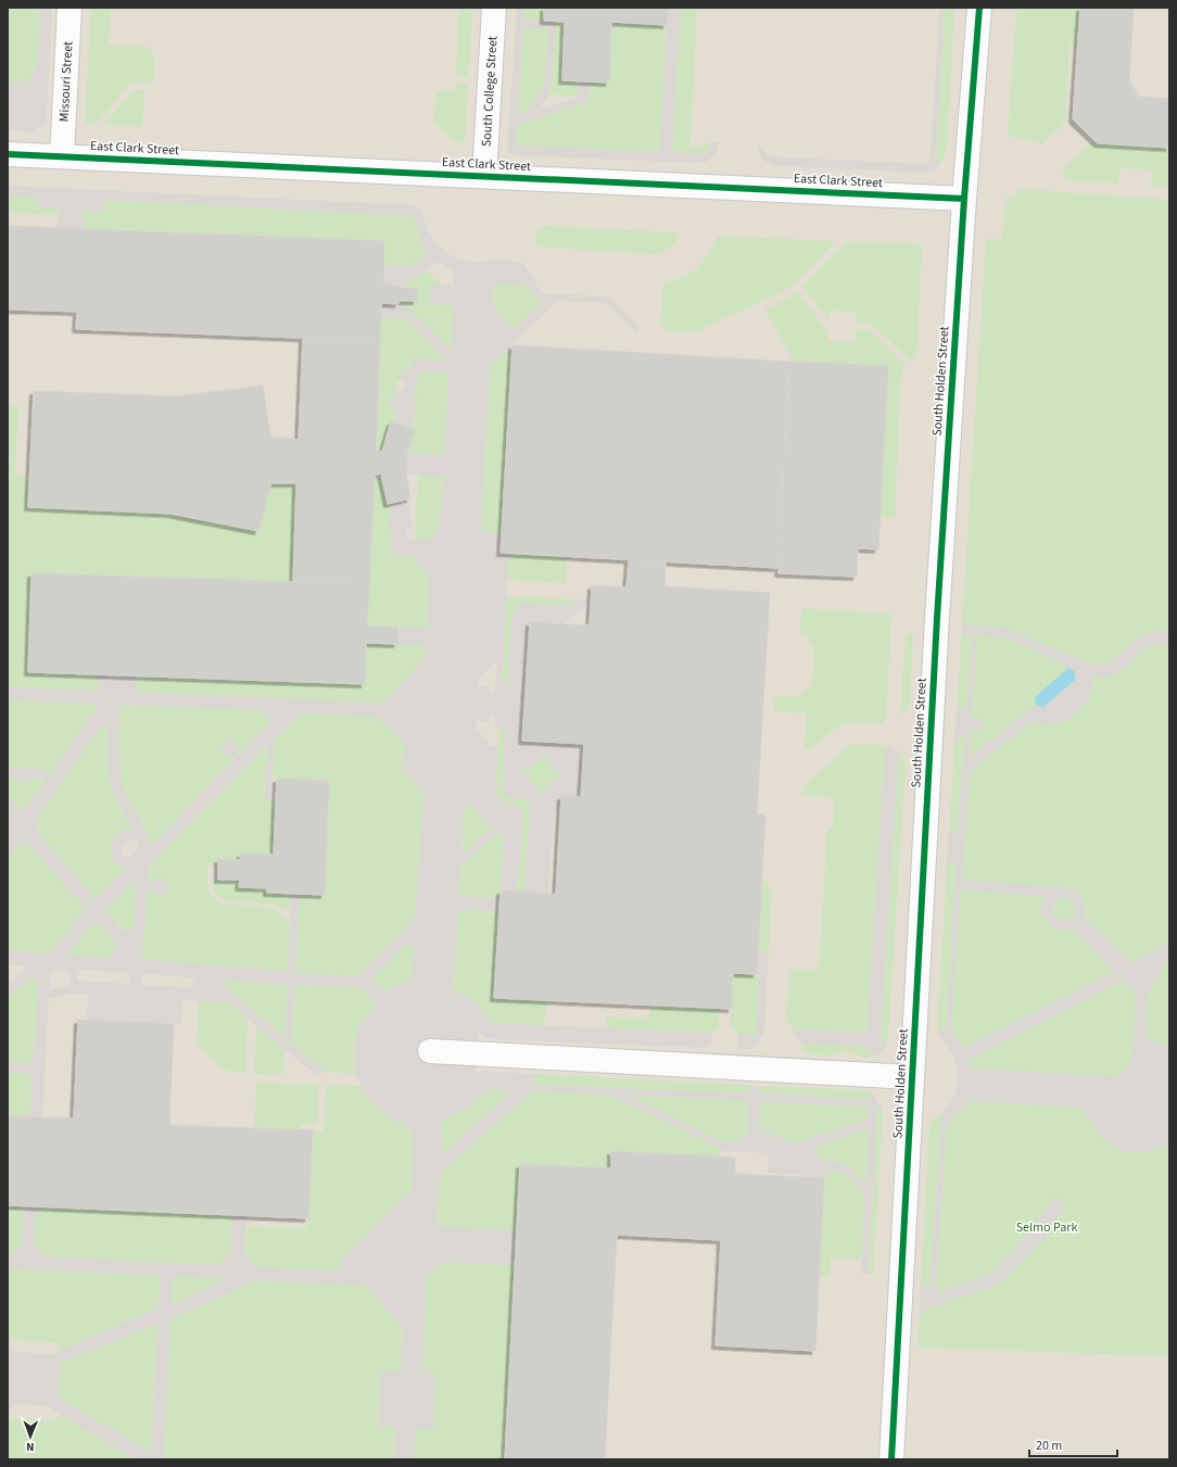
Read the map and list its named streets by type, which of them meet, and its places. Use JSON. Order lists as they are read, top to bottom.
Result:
{
  "streets": {
    "street": [
      "Missouri Street",
      "South College Street",
      "East Clark Street",
      "South Holden Street"
    ]
  },
  "crossings": [
    ["Missouri Street", "East Clark Street"],
    ["South College Street", "East Clark Street"],
    ["East Clark Street", "South Holden Street"]
  ],
  "parks": ["Selmo Park"],
  "scale_bar": "20 m",
  "north": "bottom"
}
